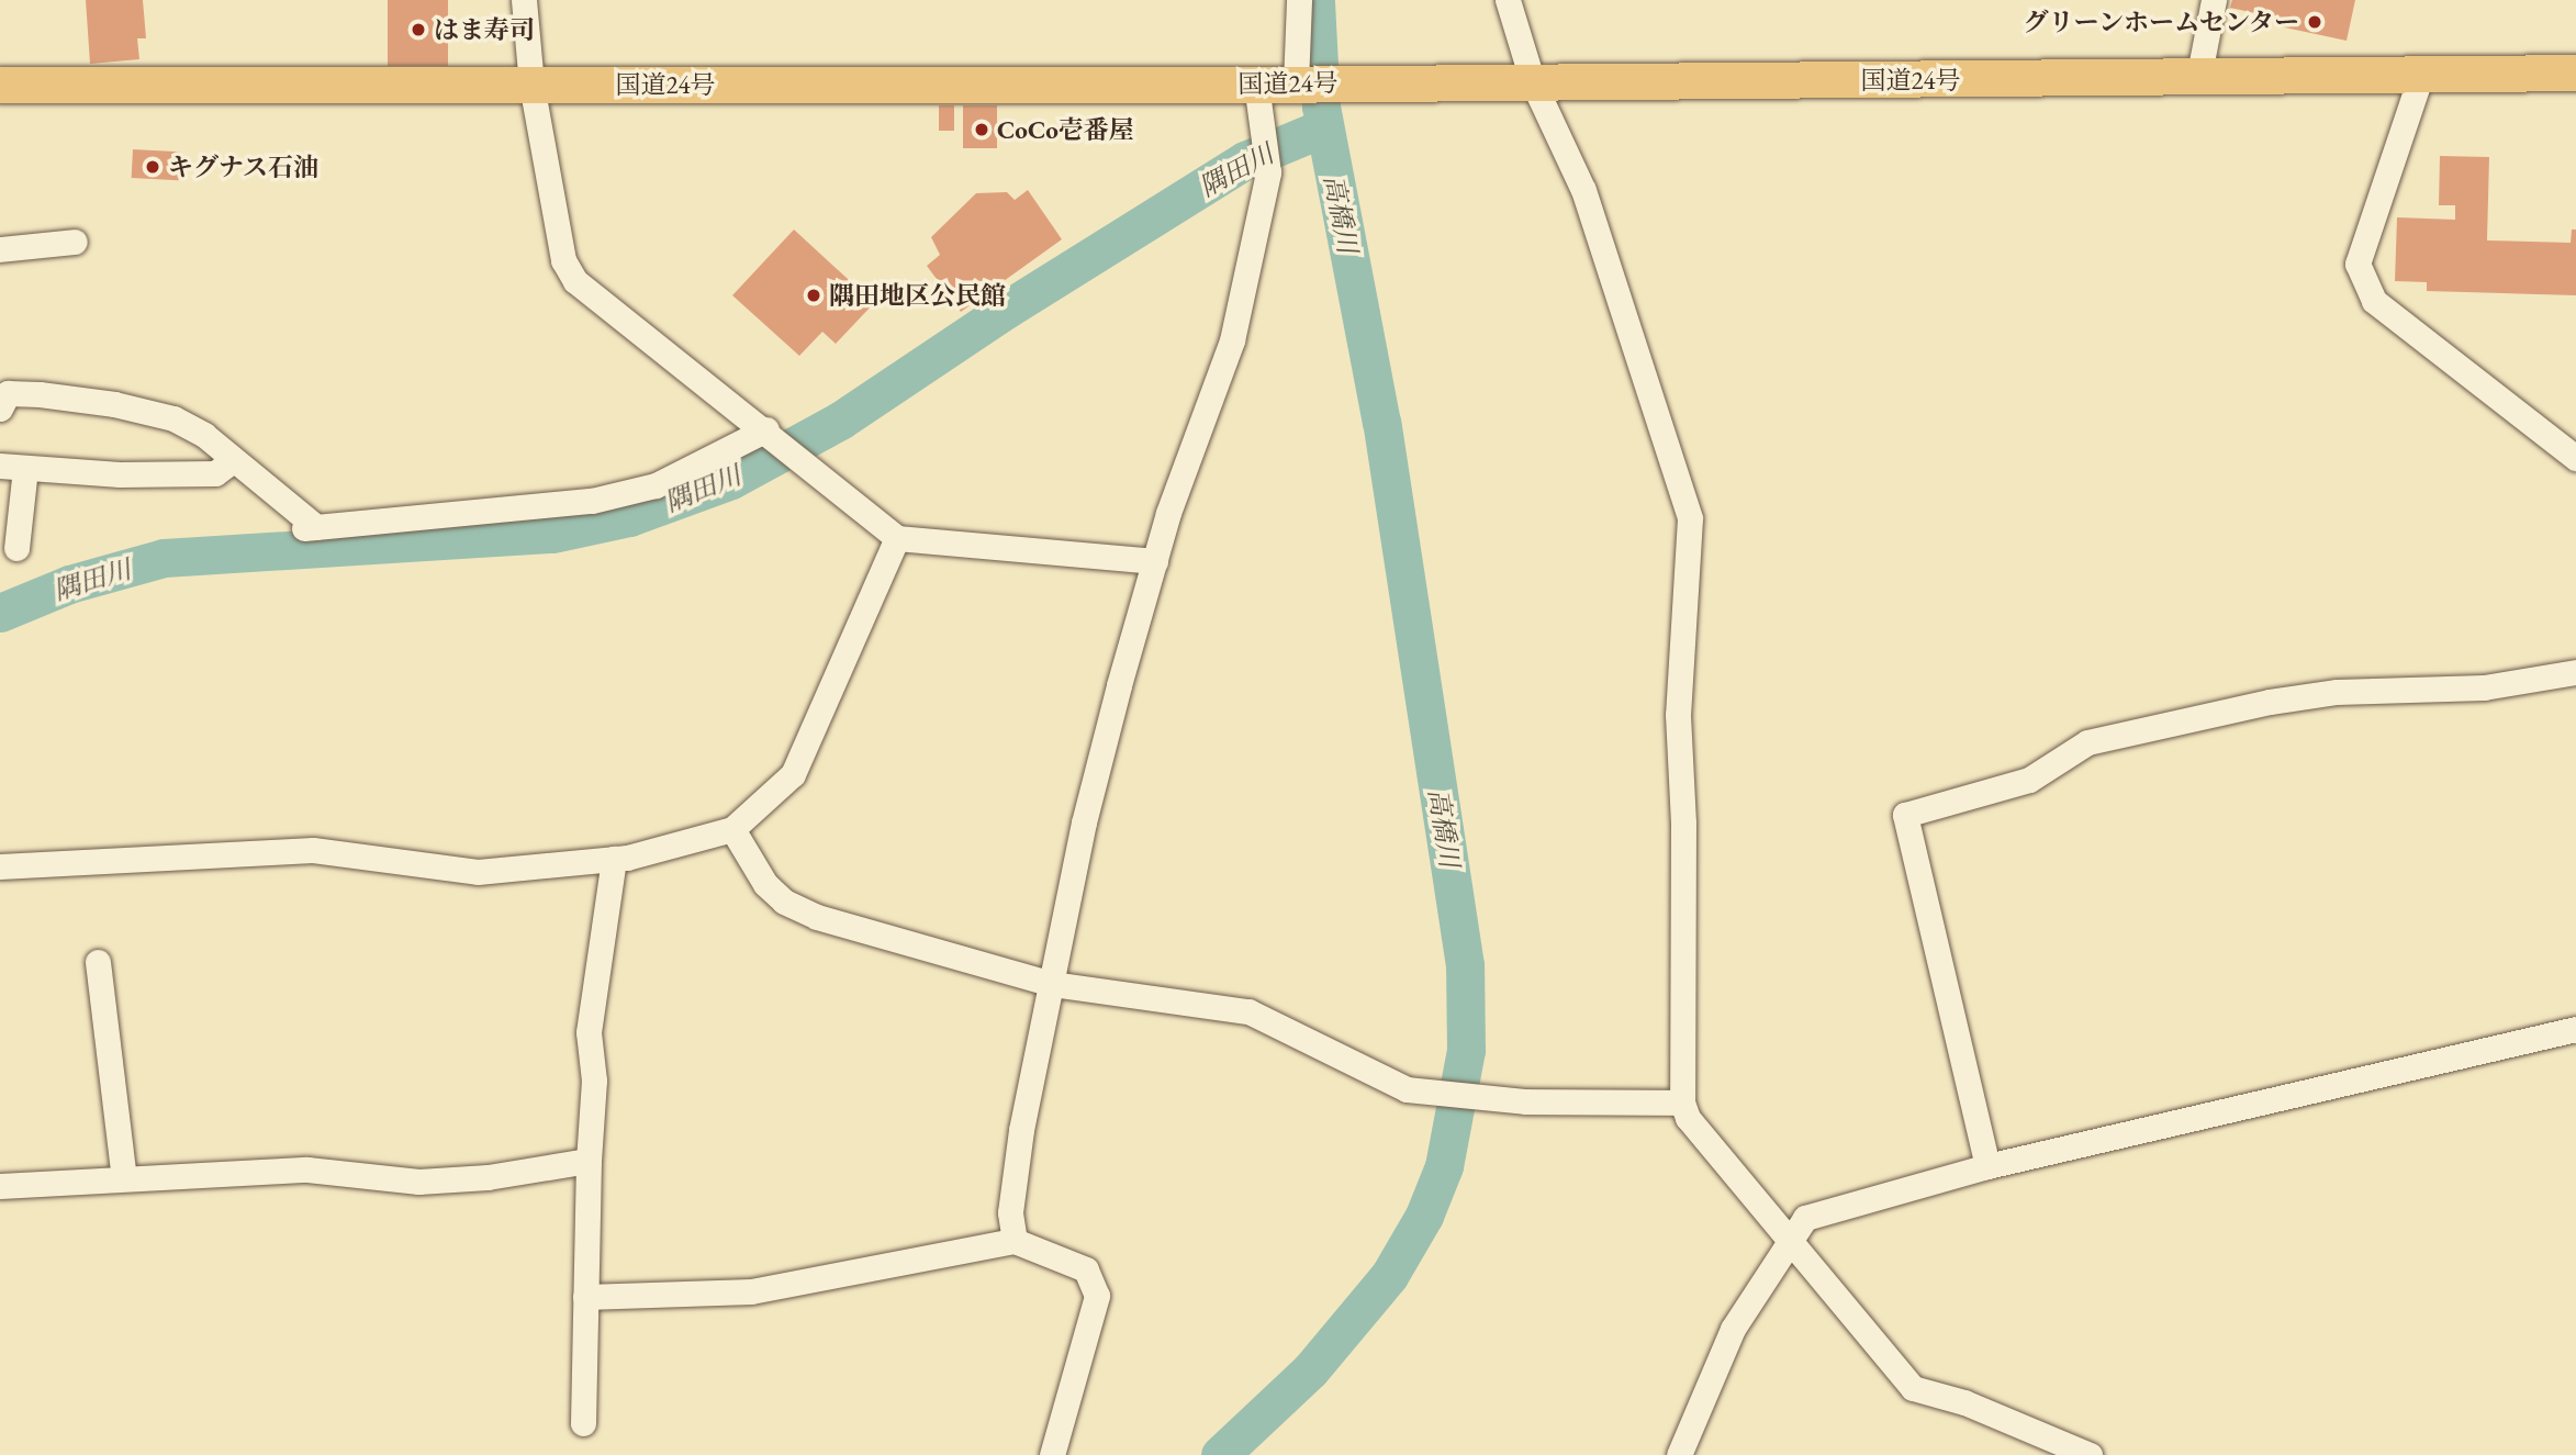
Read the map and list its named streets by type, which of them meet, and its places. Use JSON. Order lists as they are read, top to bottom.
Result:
{
  "streets": {
    "highway": ["国道24号"]
  },
  "water": ["隅田川", "高橋川"],
  "places": [
    "グリーンホームセンター",
    "はま寿司",
    "CoCo壱番屋",
    "キグナス石油",
    "隅田地区公民館"
  ]
}
